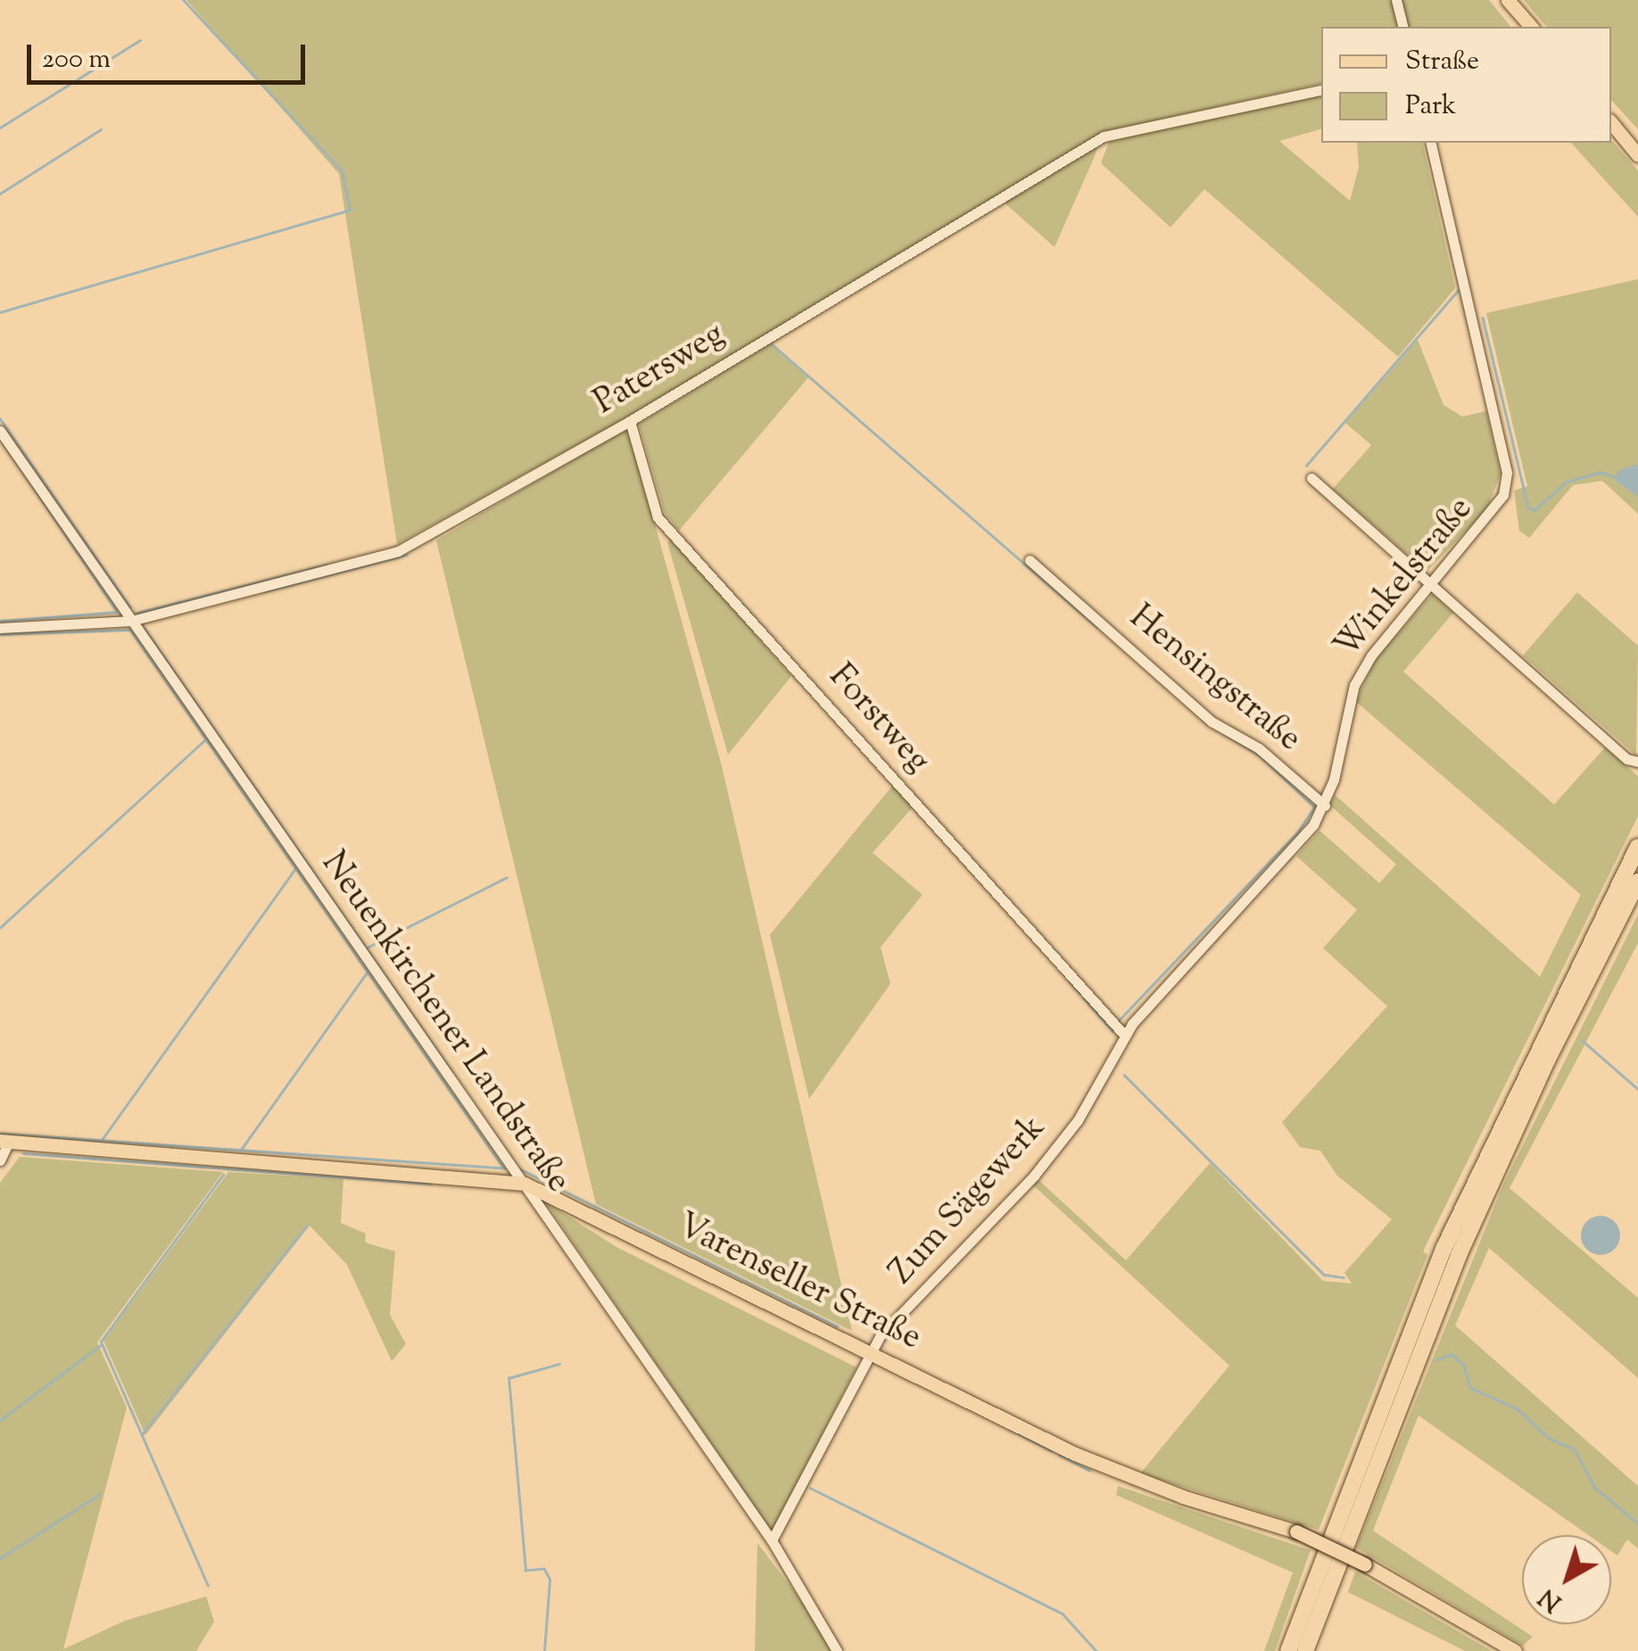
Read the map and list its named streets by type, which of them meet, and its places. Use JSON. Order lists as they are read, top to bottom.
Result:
{
  "streets": {
    "main road": ["Varenseller Straße"],
    "street": [
      "Patersweg",
      "Winkelstraße",
      "Hensingstraße",
      "Forstweg",
      "Neuenkirchener Landstraße",
      "Zum Sägewerk"
    ]
  },
  "crossings": [
    ["Patersweg", "Forstweg"],
    ["Patersweg", "Neuenkirchener Landstraße"],
    ["Winkelstraße", "Hensingstraße"],
    ["Winkelstraße", "Forstweg"],
    ["Winkelstraße", "Zum Sägewerk"],
    ["Forstweg", "Zum Sägewerk"],
    ["Neuenkirchener Landstraße", "Zum Sägewerk"],
    ["Neuenkirchener Landstraße", "Varenseller Straße"],
    ["Zum Sägewerk", "Varenseller Straße"]
  ],
  "legend": ["Straße", "Park"],
  "scale_bar": "200 m",
  "north": "bottom left"
}
